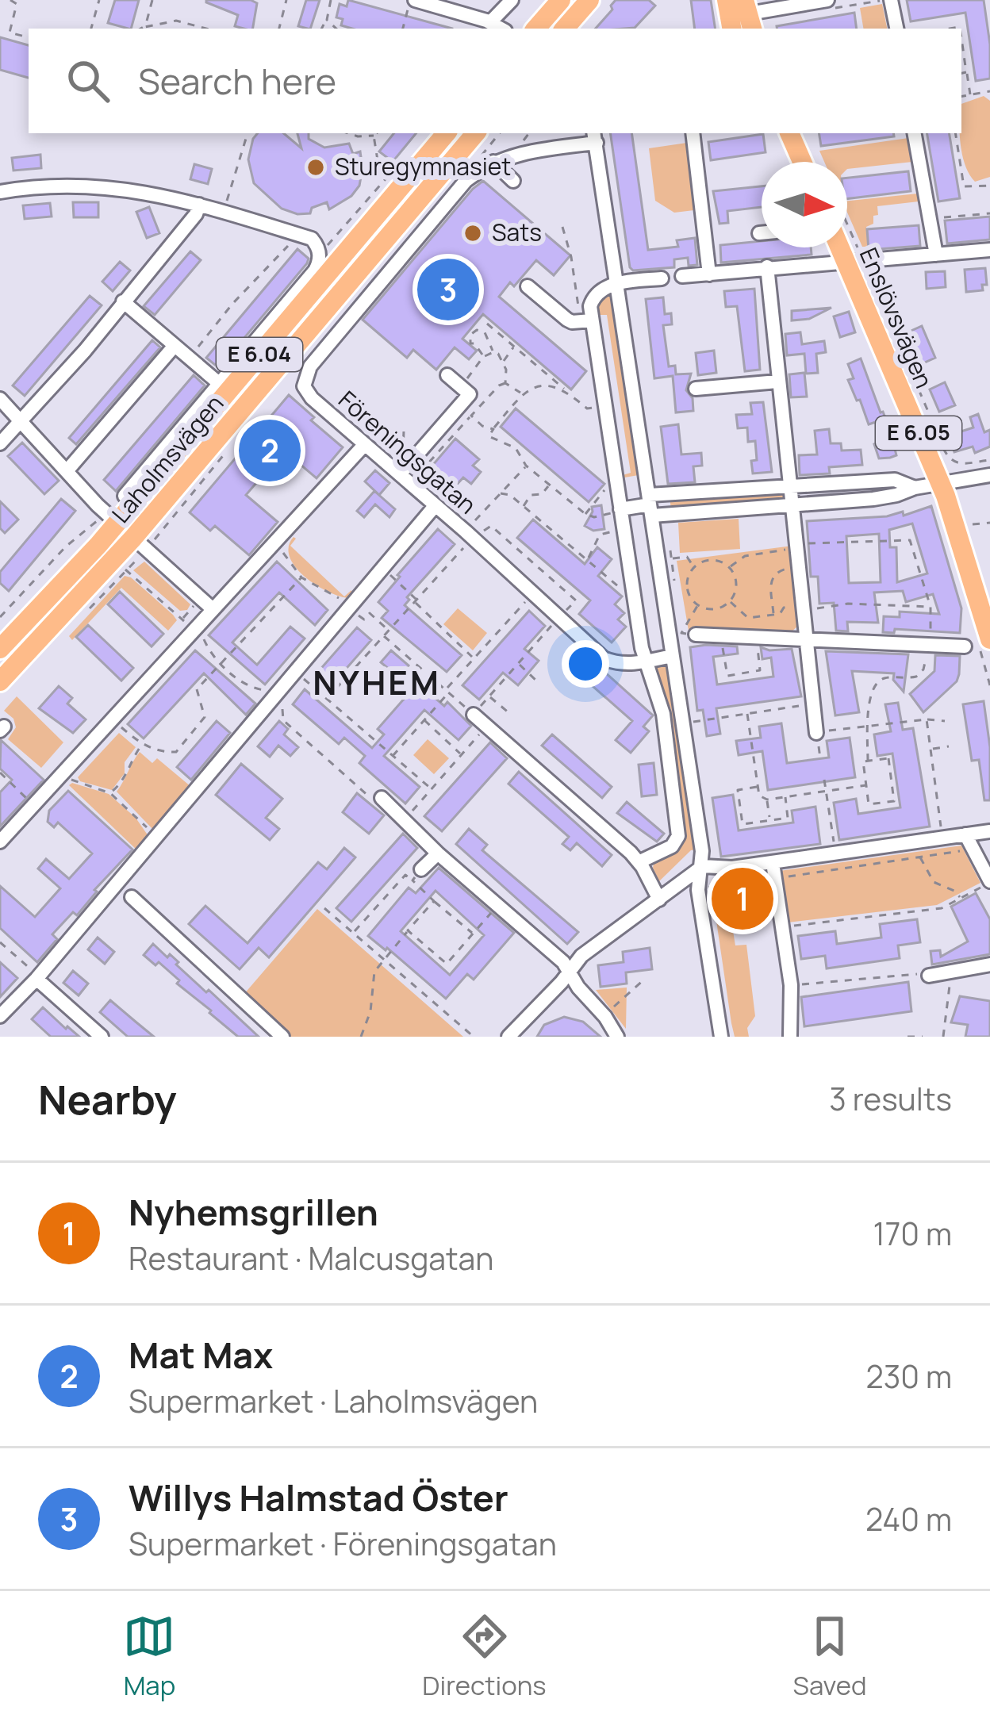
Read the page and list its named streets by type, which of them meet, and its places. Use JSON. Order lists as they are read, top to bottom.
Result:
{
  "streets": {
    "highway": [
      "Enslövsvägen",
      "E 6.04",
      "E 6.05",
      "Laholmsvägen"
    ],
    "street": ["Föreningsgatan"]
  },
  "districts": ["NYHEM"],
  "places": ["Sturegymnasiet", "Sats"],
  "north": "right",
  "page": {
    "search": "Search here",
    "pins": ["3", "2", "1"],
    "heading": ["Nearby", "3 results"],
    "list": [
      {
        "mark": "1",
        "name": "Nyhemsgrillen",
        "note": "Restaurant · Malcusgatan",
        "value": "170 m"
      },
      {
        "mark": "2",
        "name": "Mat Max",
        "note": "Supermarket · Laholmsvägen",
        "value": "230 m"
      },
      {
        "mark": "3",
        "name": "Willys Halmstad Öster",
        "note": "Supermarket · Föreningsgatan",
        "value": "240 m"
      }
    ],
    "nav": ["Map", "Directions", "Saved"]
  }
}
